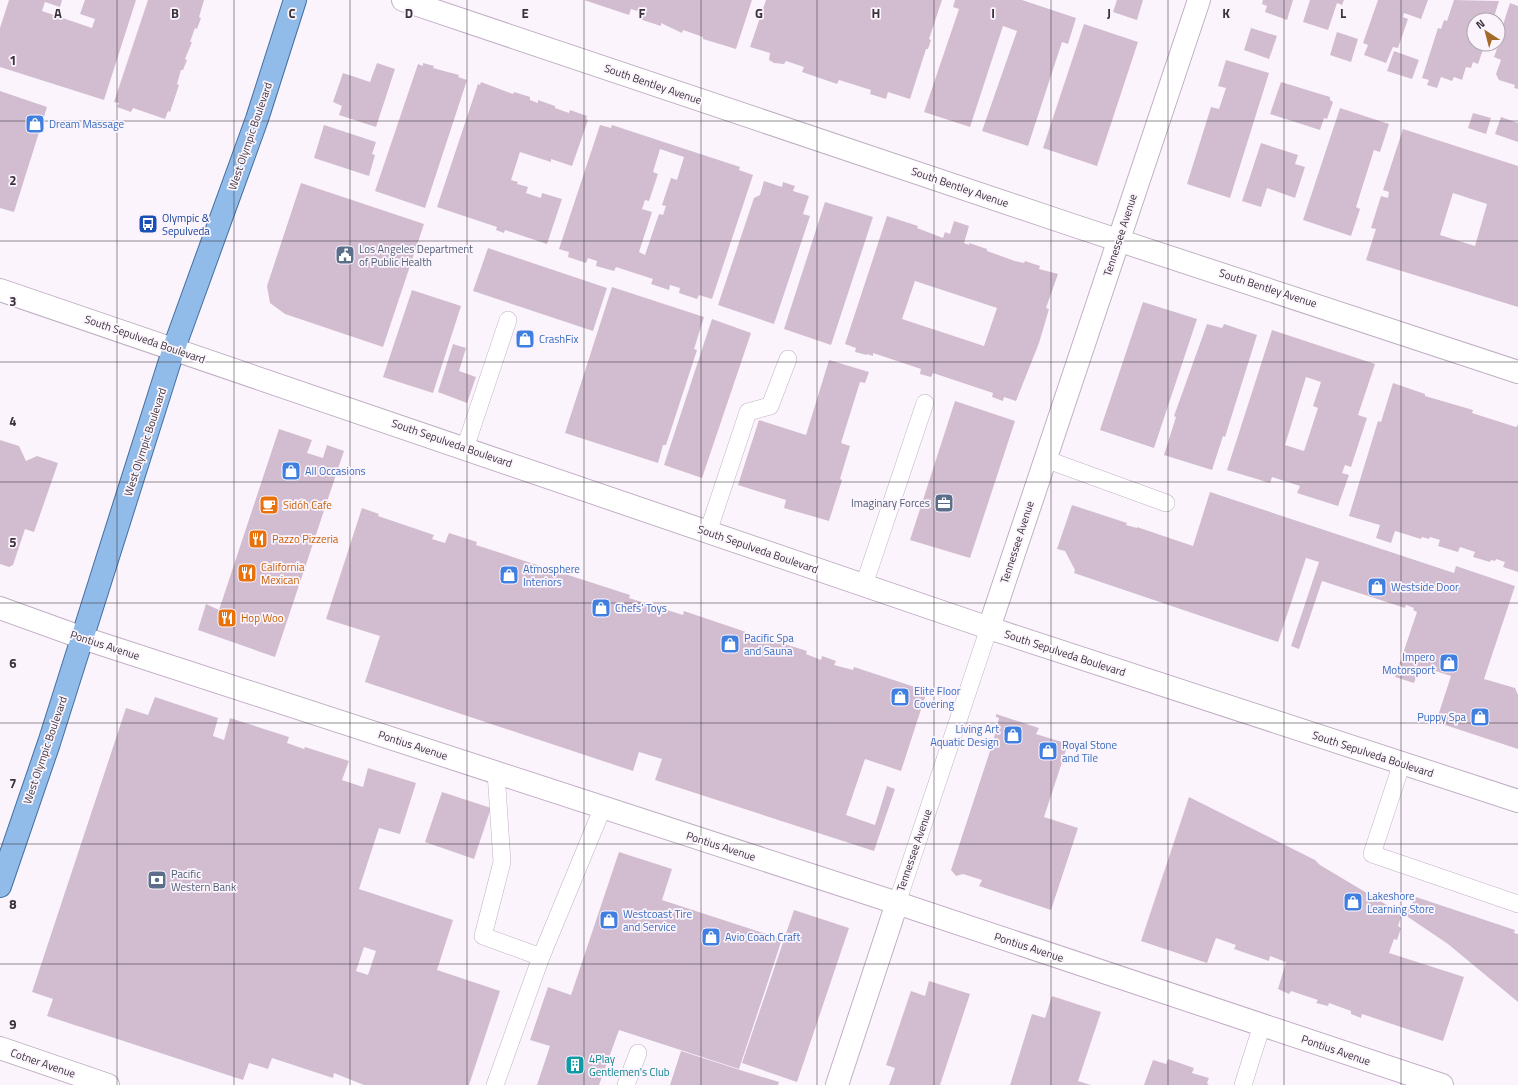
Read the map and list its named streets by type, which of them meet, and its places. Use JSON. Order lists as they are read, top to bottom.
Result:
{
  "streets": {
    "main road": ["West Olympic Boulevard"],
    "street": [
      "South Bentley Avenue",
      "Tennessee Avenue",
      "South Sepulveda Boulevard",
      "Pontius Avenue",
      "Cotner Avenue"
    ]
  },
  "crossings": [
    ["South Bentley Avenue", "Tennessee Avenue"],
    ["West Olympic Boulevard", "South Sepulveda Boulevard"],
    ["West Olympic Boulevard", "Pontius Avenue"],
    ["Tennessee Avenue", "South Sepulveda Boulevard"],
    ["Tennessee Avenue", "Pontius Avenue"]
  ],
  "places": {
    "shop": [
      "Dream Massage",
      "CrashFix",
      "All Occasions",
      "Atmosphere Interiors",
      "Westside Door",
      "Chefs' Toys",
      "Pacific Spa and Sauna",
      "Impero Motorsport",
      "Elite Floor Covering",
      "Puppy Spa",
      "Living Art Aquatic Design",
      "Royal Stone and Tile",
      "Lakeshore Learning Store",
      "Westcoast Tire and Service",
      "Avio Coach Craft"
    ],
    "bus stop": ["Olympic & Sepulveda"],
    "public building": ["Los Angeles Department of Public Health"],
    "office": ["Imaginary Forces"],
    "cafe": ["Sidóh Cafe"],
    "restaurant": ["Pazzo Pizzeria", "California Mexican", "Hop Woo"],
    "bank": ["Pacific Western Bank"],
    "building": ["4Play Gentlemen's Club"]
  },
  "north": "top left",
  "grid": {
    "columns": [
      "A",
      "B",
      "C",
      "D",
      "E",
      "F",
      "G",
      "H",
      "I",
      "J",
      "K",
      "L"
    ],
    "rows": [
      "1",
      "2",
      "3",
      "4",
      "5",
      "6",
      "7",
      "8",
      "9"
    ]
  }
}
